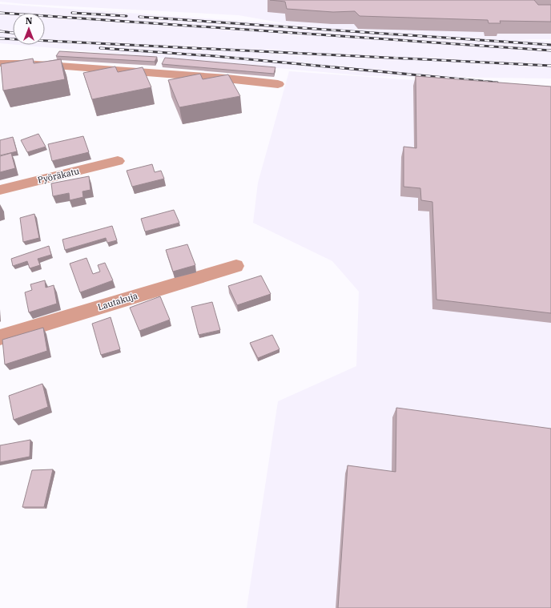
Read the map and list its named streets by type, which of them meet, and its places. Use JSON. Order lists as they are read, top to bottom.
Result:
{
  "streets": {
    "street": ["Pyöräkatu", "Lautakuja"]
  },
  "north": "top"
}
